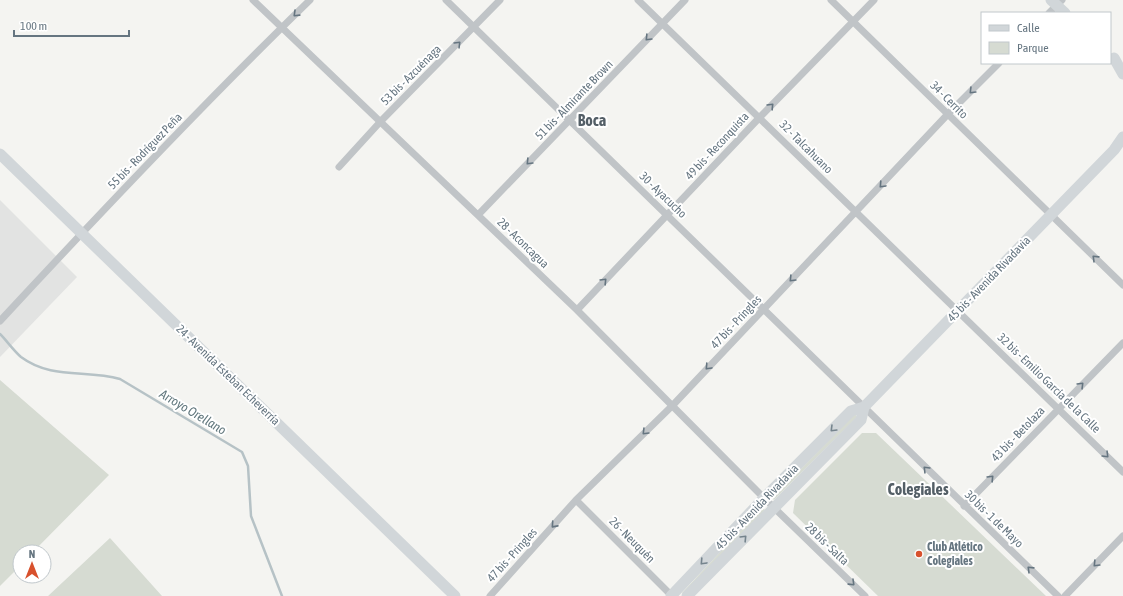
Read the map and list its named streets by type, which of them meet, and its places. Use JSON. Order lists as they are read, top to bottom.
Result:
{
  "streets": {
    "main road": ["45 bis - Avenida Rivadavia", "24 - Avenida Esteban Echeverría"],
    "street": [
      "53 bis - Azcuénaga",
      "51 bis - Almirante Brown",
      "34 - Cerrito",
      "49 bis - Reconquista",
      "32 - Talcahuano",
      "55 bis - Rodríguez Peña",
      "30 - Ayacucho",
      "28 - Aconcagua",
      "47 bis - Pringles",
      "32 bis - Emilio García de la Calle",
      "43 bis - Betolaza",
      "30 bis - 1 de Mayo",
      "26 - Neuquén",
      "28 bis - Salta"
    ]
  },
  "crossings": [
    ["53 bis - Azcuénaga", "30 - Ayacucho"],
    ["53 bis - Azcuénaga", "28 - Aconcagua"],
    ["51 bis - Almirante Brown", "32 - Talcahuano"],
    ["51 bis - Almirante Brown", "30 - Ayacucho"],
    ["51 bis - Almirante Brown", "28 - Aconcagua"],
    ["34 - Cerrito", "49 bis - Reconquista"],
    ["34 - Cerrito", "45 bis - Avenida Rivadavia"],
    ["34 - Cerrito", "47 bis - Pringles"],
    ["49 bis - Reconquista", "32 - Talcahuano"],
    ["49 bis - Reconquista", "30 - Ayacucho"],
    ["49 bis - Reconquista", "28 - Aconcagua"],
    ["32 - Talcahuano", "45 bis - Avenida Rivadavia"],
    ["32 - Talcahuano", "47 bis - Pringles"],
    ["32 - Talcahuano", "32 bis - Emilio García de la Calle"],
    ["55 bis - Rodríguez Peña", "28 - Aconcagua"],
    ["55 bis - Rodríguez Peña", "24 - Avenida Esteban Echeverría"],
    ["30 - Ayacucho", "45 bis - Avenida Rivadavia"],
    ["30 - Ayacucho", "47 bis - Pringles"],
    ["30 - Ayacucho", "30 bis - 1 de Mayo"],
    ["28 - Aconcagua", "45 bis - Avenida Rivadavia"],
    ["28 - Aconcagua", "47 bis - Pringles"],
    ["28 - Aconcagua", "28 bis - Salta"],
    ["45 bis - Avenida Rivadavia", "32 bis - Emilio García de la Calle"],
    ["45 bis - Avenida Rivadavia", "30 bis - 1 de Mayo"],
    ["45 bis - Avenida Rivadavia", "26 - Neuquén"],
    ["45 bis - Avenida Rivadavia", "28 bis - Salta"],
    ["47 bis - Pringles", "26 - Neuquén"],
    ["32 bis - Emilio García de la Calle", "43 bis - Betolaza"],
    ["43 bis - Betolaza", "30 bis - 1 de Mayo"]
  ],
  "one_way": [
    "53 bis - Azcuénaga",
    "51 bis - Almirante Brown",
    "49 bis - Reconquista",
    "47 bis - Pringles",
    "32 bis - Emilio García de la Calle",
    "43 bis - Betolaza",
    "30 bis - 1 de Mayo",
    "28 bis - Salta"
  ],
  "districts": ["Boca", "Colegiales"],
  "water": ["Arroyo Orellano"],
  "places": ["Club Atlético Colegiales"],
  "legend": ["Calle", "Parque"],
  "scale_bar": "100 m",
  "north": "top"
}
